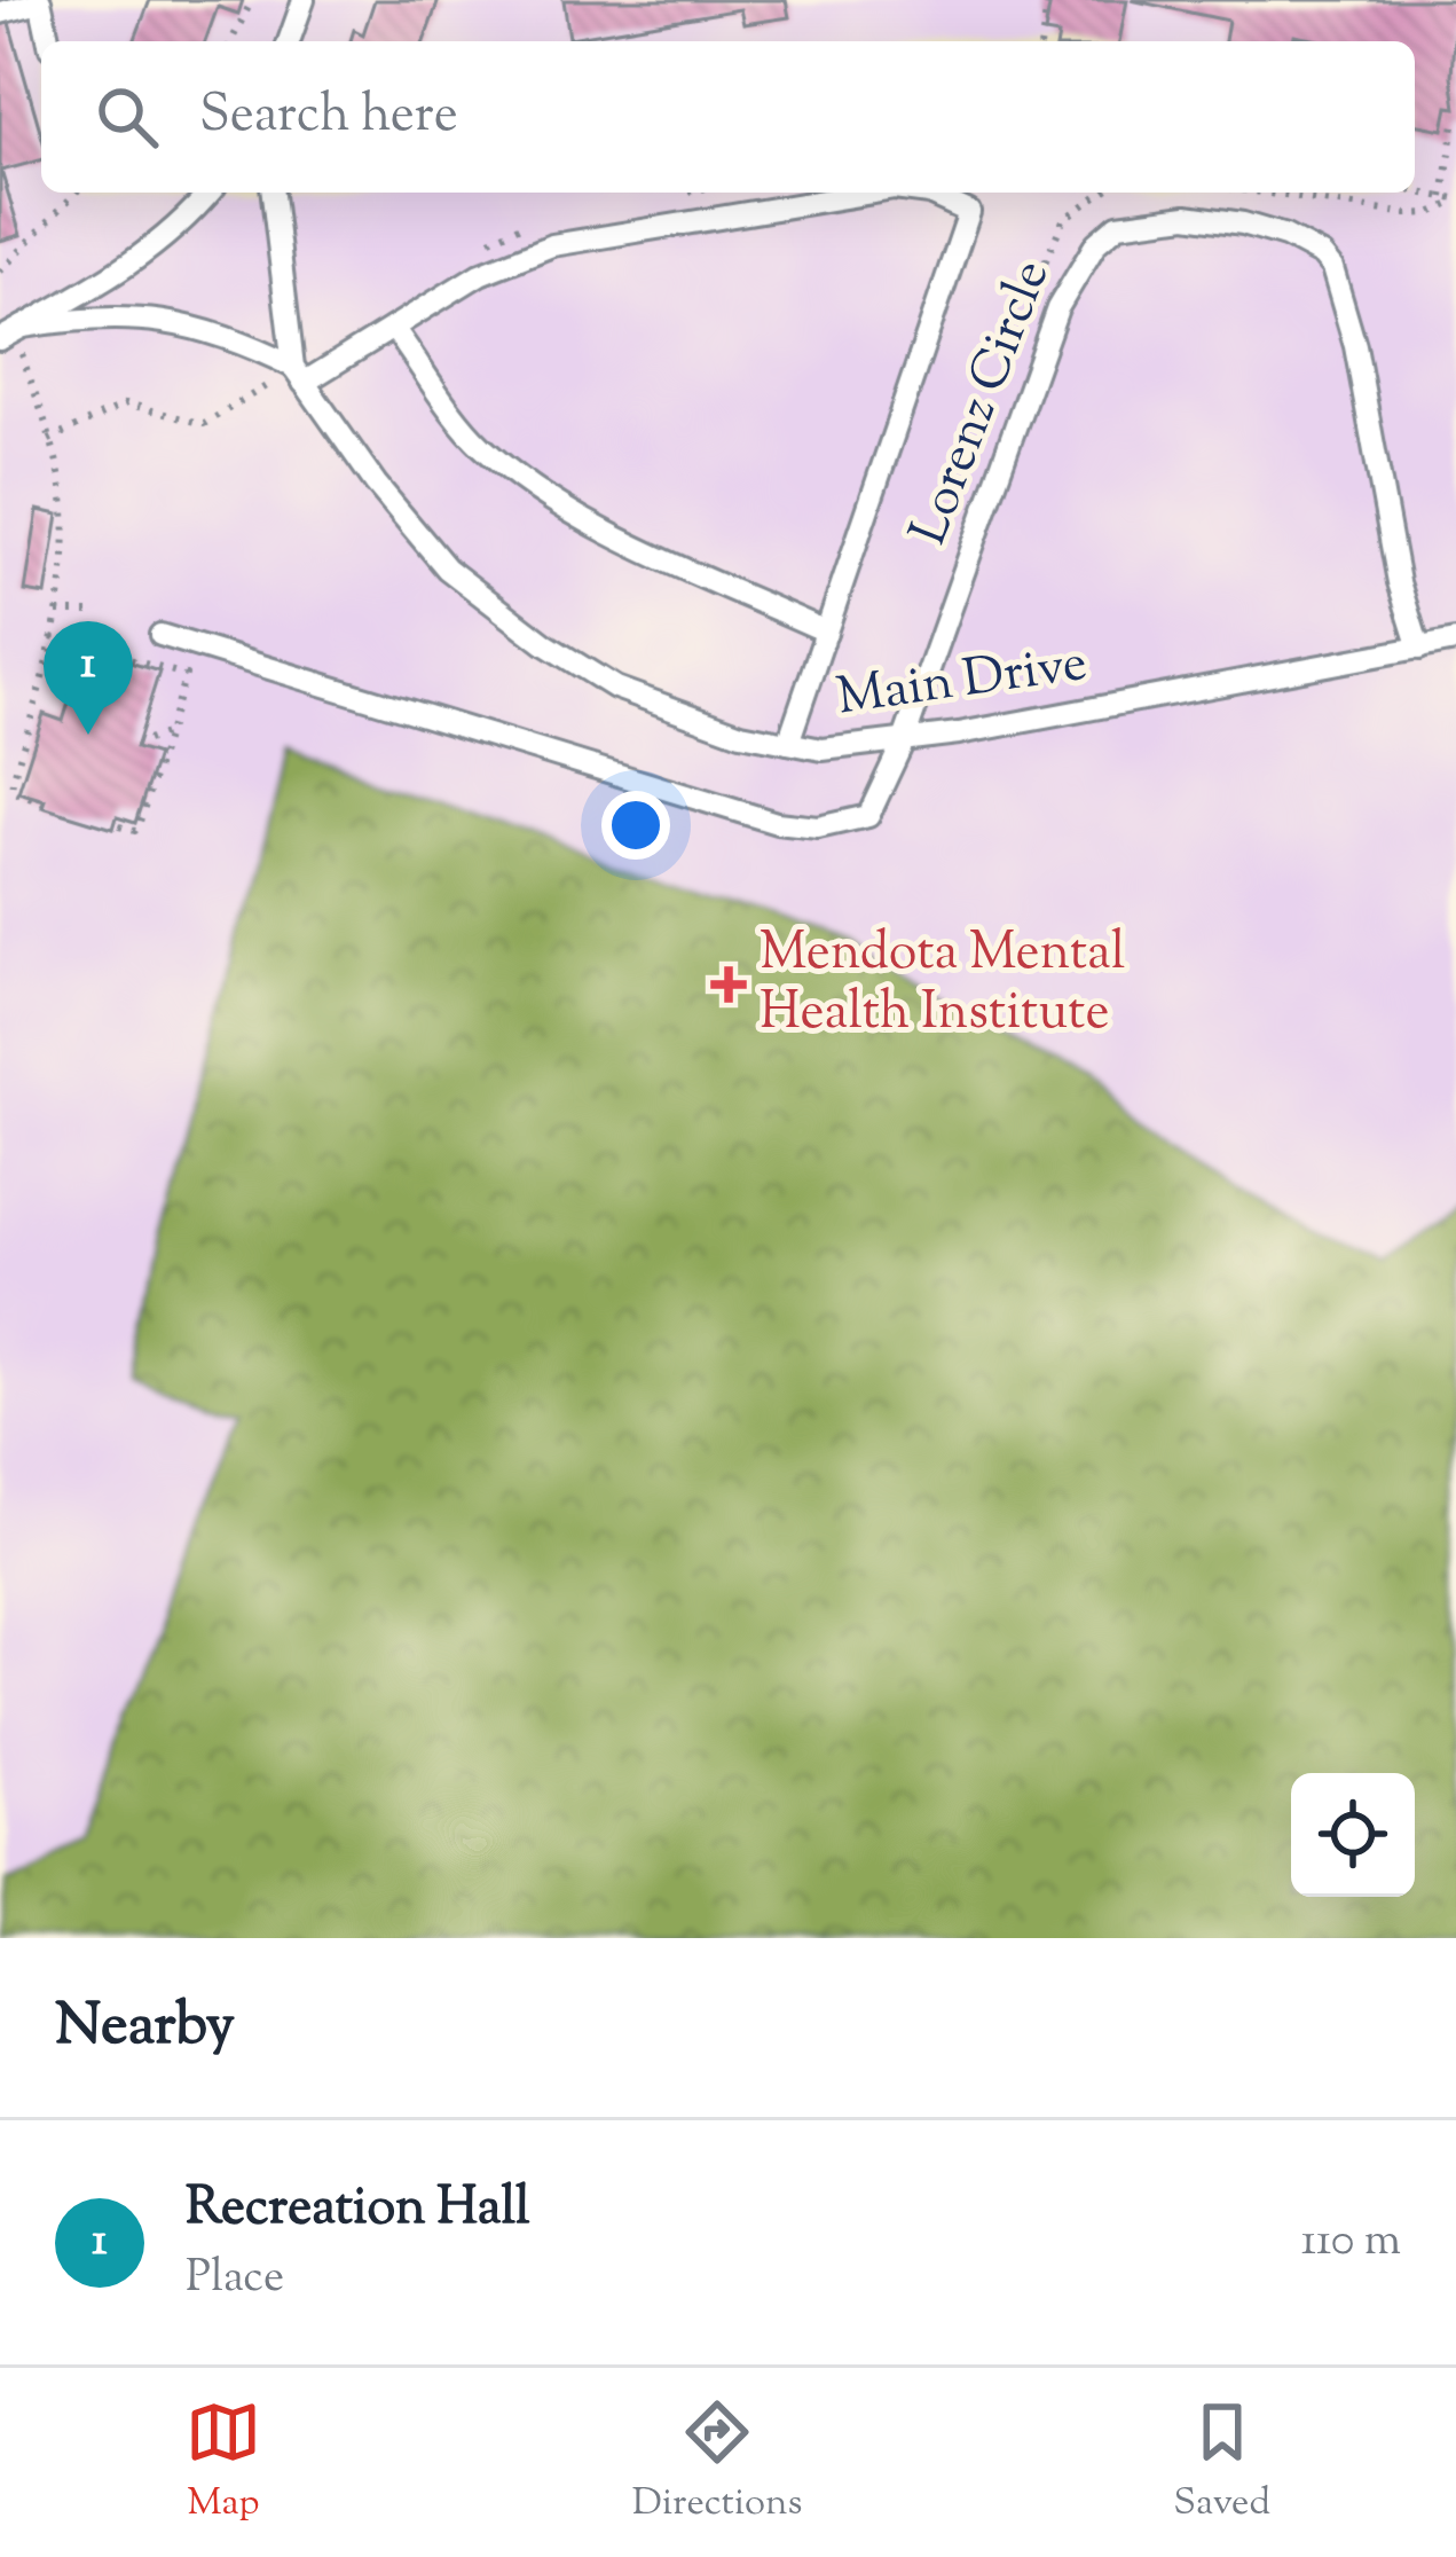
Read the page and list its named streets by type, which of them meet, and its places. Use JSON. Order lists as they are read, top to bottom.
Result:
{
  "streets": {
    "lane": ["Lorenz Circle", "Main Drive"]
  },
  "crossings": [
    ["Lorenz Circle", "Main Drive"]
  ],
  "places": {
    "health": ["Mendota Mental Health Institute"]
  },
  "page": {
    "search": "Search here",
    "pins": "1",
    "heading": "Nearby",
    "list": [
      {
        "mark": "1",
        "name": "Recreation Hall",
        "note": "Place",
        "value": "110 m"
      }
    ],
    "nav": ["Map", "Directions", "Saved"]
  }
}
